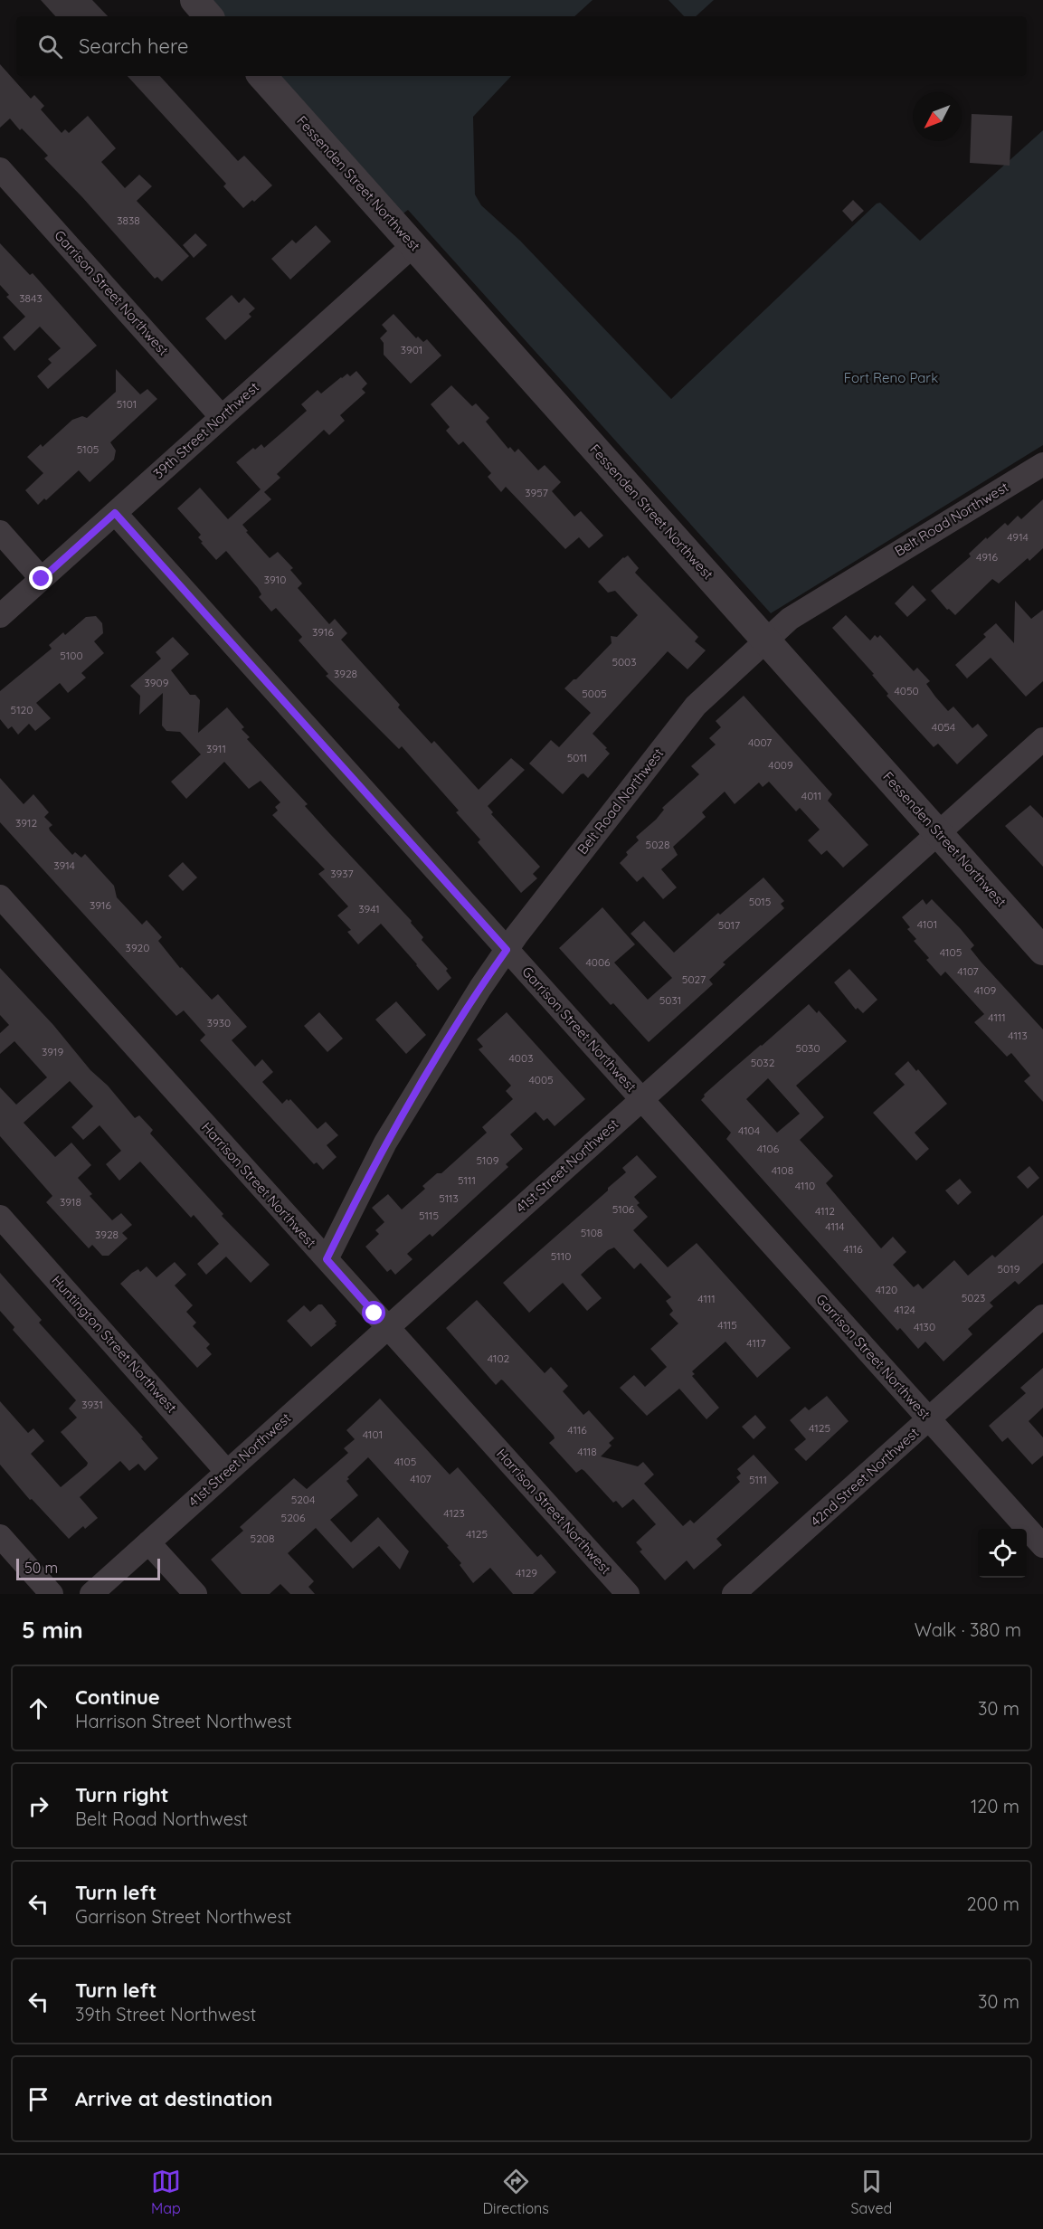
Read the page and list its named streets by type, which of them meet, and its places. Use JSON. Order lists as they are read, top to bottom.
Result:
{
  "streets": {
    "street": [
      "Fessenden Street Northwest",
      "Garrison Street Northwest",
      "39th Street Northwest",
      "Belt Road Northwest",
      "41st Street Northwest",
      "Harrison Street Northwest",
      "Huntington Street Northwest",
      "42nd Street Northwest"
    ]
  },
  "crossings": [
    ["Fessenden Street Northwest", "39th Street Northwest"],
    ["Fessenden Street Northwest", "Belt Road Northwest"],
    ["Fessenden Street Northwest", "41st Street Northwest"],
    ["Garrison Street Northwest", "39th Street Northwest"],
    ["Garrison Street Northwest", "Belt Road Northwest"],
    ["Garrison Street Northwest", "41st Street Northwest"],
    ["Garrison Street Northwest", "42nd Street Northwest"],
    ["Belt Road Northwest", "Harrison Street Northwest"],
    ["41st Street Northwest", "Harrison Street Northwest"],
    ["41st Street Northwest", "Huntington Street Northwest"]
  ],
  "parks": ["Fort Reno Park"],
  "house_numbers": [
    "3838",
    "3843",
    "3901",
    "5101",
    "5105",
    "3957",
    "4914",
    "4916",
    "3910",
    "3916",
    "5100",
    "5003",
    "3928",
    "3909",
    "4050",
    "5005",
    "5120",
    "4054",
    "4007",
    "3911",
    "5011",
    "4009",
    "4011",
    "3912",
    "5028",
    "3914",
    "3937",
    "5015",
    "3916",
    "3941",
    "4101",
    "5017",
    "3920",
    "4105",
    "4006",
    "4107",
    "5027",
    "4109",
    "5031",
    "4111",
    "3930",
    "4113",
    "5030",
    "3919",
    "4003",
    "5032",
    "4005",
    "4104",
    "4106",
    "5109",
    "4108",
    "5111",
    "4110",
    "5113",
    "3918",
    "5106",
    "4112",
    "5115",
    "4114",
    "5108",
    "3928",
    "4116",
    "5110",
    "5019",
    "4120",
    "5023",
    "4111",
    "4124",
    "4115",
    "4130",
    "4117",
    "4102",
    "3931",
    "4125",
    "4116",
    "4101",
    "4118",
    "4105",
    "4107",
    "5111",
    "5204",
    "4123",
    "5206",
    "4125",
    "5208",
    "4129"
  ],
  "scale_bar": "50 m",
  "north": "bottom left",
  "page": {
    "search": "Search here",
    "scale": "50 m",
    "heading": ["5 min", "Walk · 380 m"],
    "list": [
      ["Continue", "Harrison Street Northwest", "30 m"],
      ["Turn right", "Belt Road Northwest", "120 m"],
      ["Turn left", "Garrison Street Northwest", "200 m"],
      ["Turn left", "39th Street Northwest", "30 m"],
      "Arrive at destination"
    ],
    "nav": ["Map", "Directions", "Saved"]
  }
}
